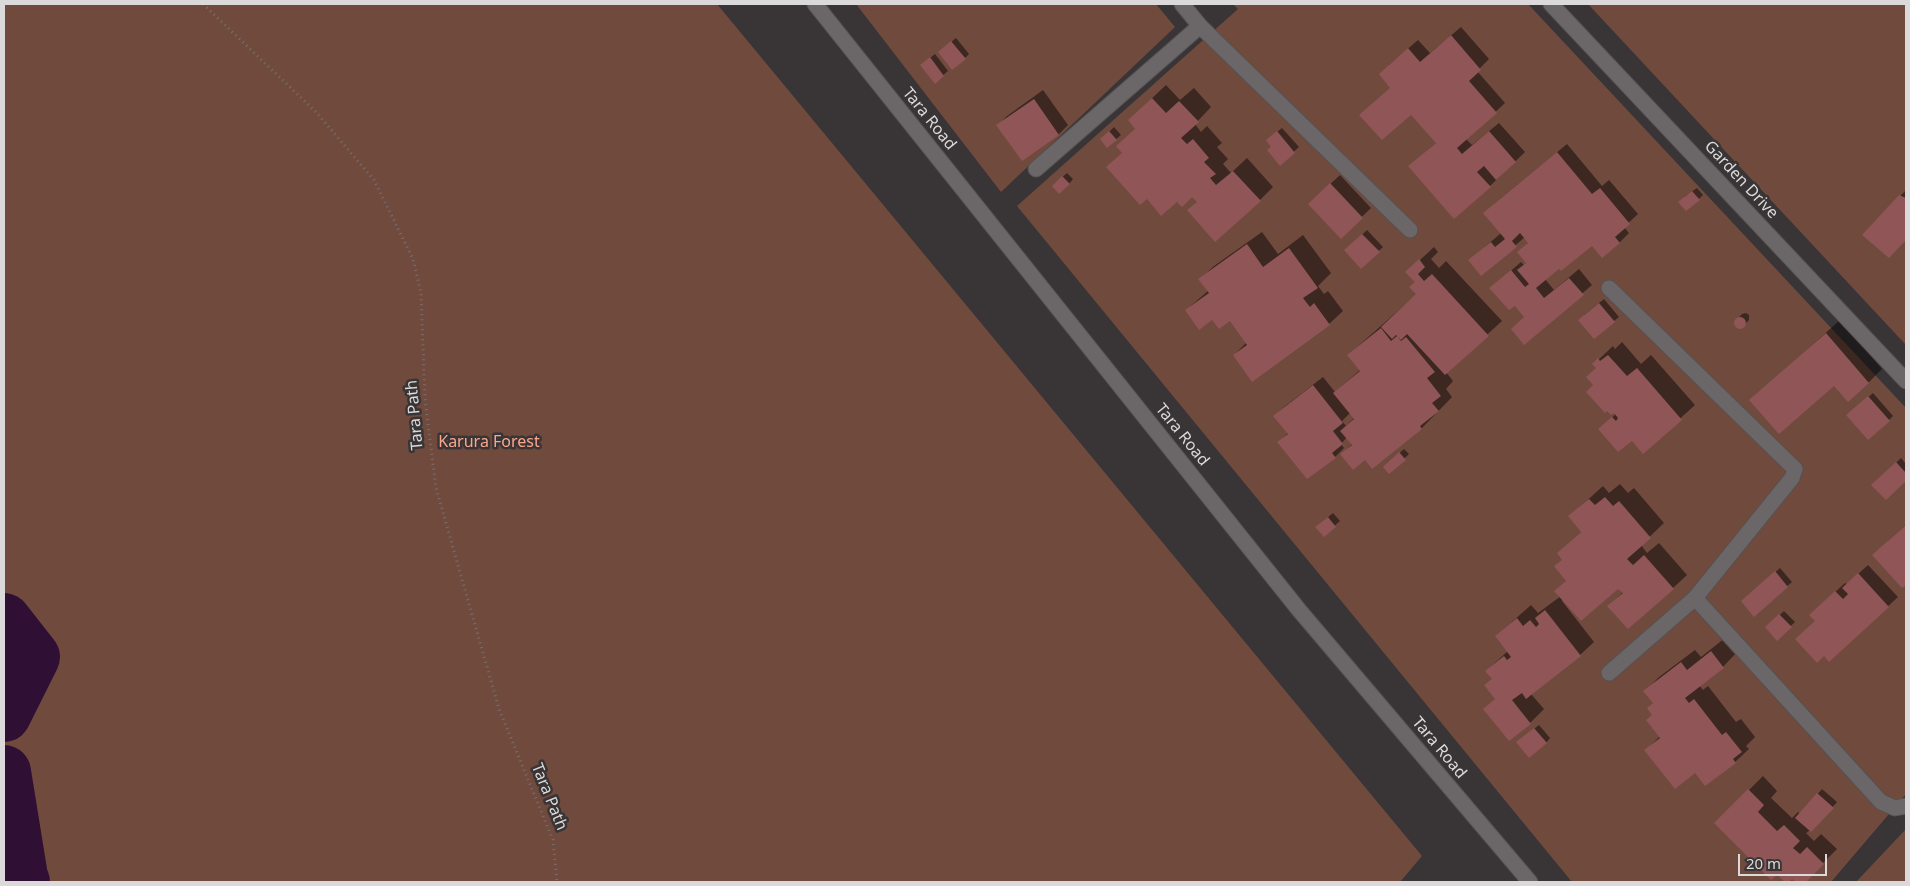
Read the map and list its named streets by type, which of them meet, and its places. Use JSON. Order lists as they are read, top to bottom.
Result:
{
  "streets": {
    "street": ["Tara Road", "Garden Drive"],
    "path": ["Tara Path"]
  },
  "parks": ["Karura Forest"],
  "scale_bar": "20 m"
}
